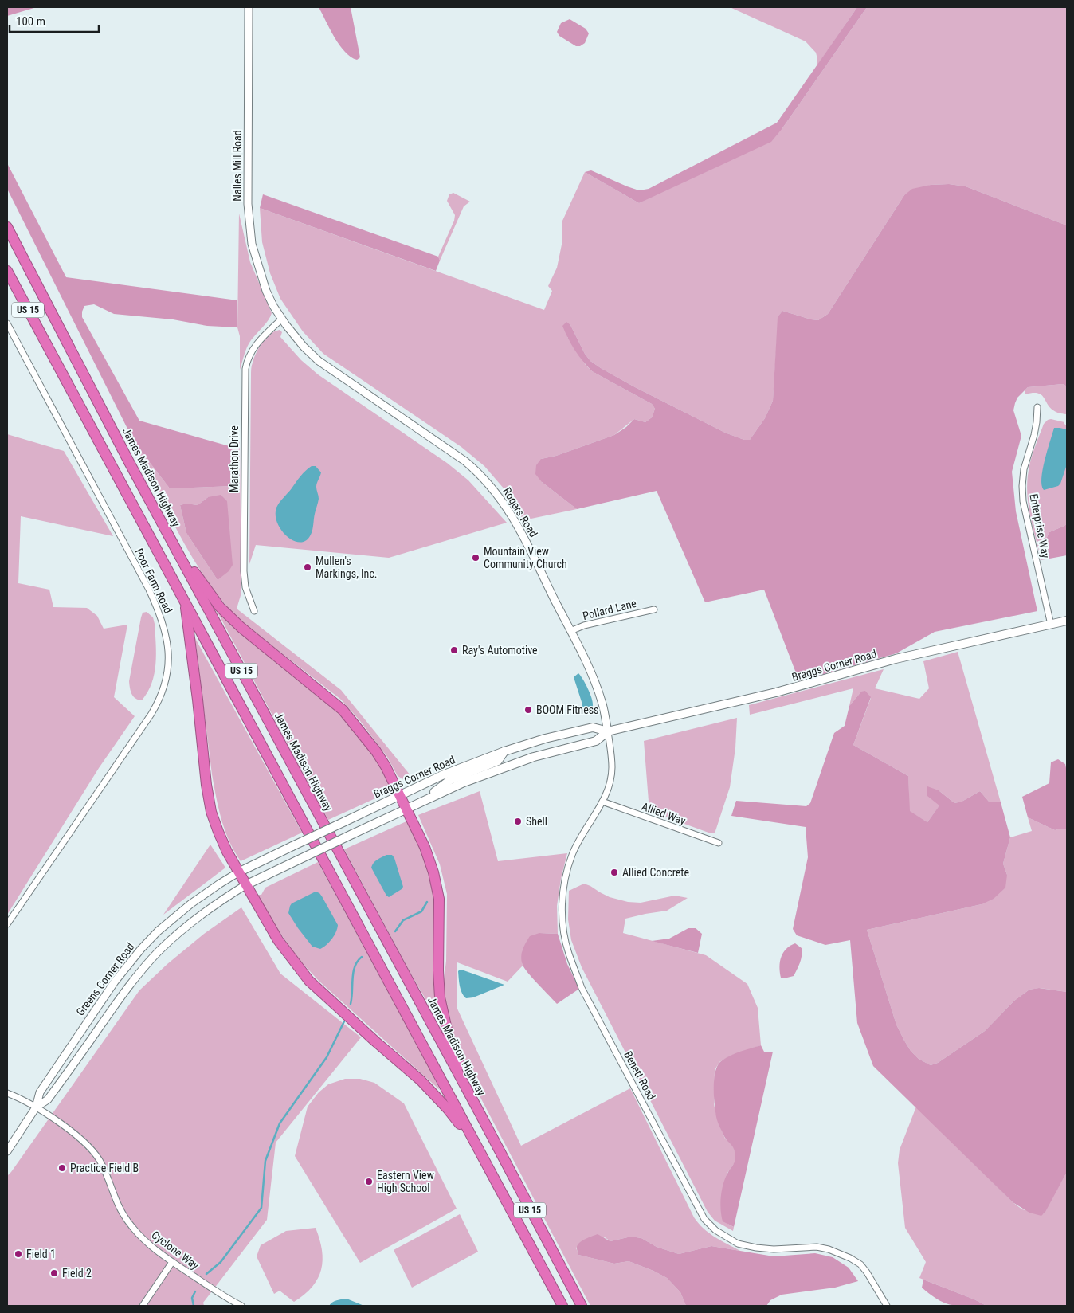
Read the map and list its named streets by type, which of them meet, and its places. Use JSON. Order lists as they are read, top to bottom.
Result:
{
  "streets": {
    "highway": ["US 15", "James Madison Highway"],
    "main road": ["Braggs Corner Road"],
    "street": [
      "Nalles Mill Road",
      "Marathon Drive",
      "Rogers Road",
      "Enterprise Way",
      "Poor Farm Road",
      "Pollard Lane",
      "Allied Way",
      "Greens Corner Road",
      "Benett Road",
      "Cyclone Way"
    ]
  },
  "crossings": [
    ["Nalles Mill Road", "Marathon Drive"],
    ["Nalles Mill Road", "Rogers Road"],
    ["Marathon Drive", "Rogers Road"],
    ["Rogers Road", "Pollard Lane"],
    ["Rogers Road", "Braggs Corner Road"],
    ["Rogers Road", "Benett Road"],
    ["Enterprise Way", "Braggs Corner Road"],
    ["Braggs Corner Road", "Greens Corner Road"],
    ["Braggs Corner Road", "Benett Road"],
    ["Allied Way", "Benett Road"],
    ["Greens Corner Road", "Cyclone Way"]
  ],
  "places": [
    "Mountain View Community Church",
    "Mullen's Markings, Inc.",
    "Ray's Automotive",
    "BOOM Fitness",
    "Shell",
    "Allied Concrete",
    "Practice Field B",
    "Eastern View High School",
    "Field 1",
    "Field 2"
  ],
  "scale_bar": "100 m"
}
